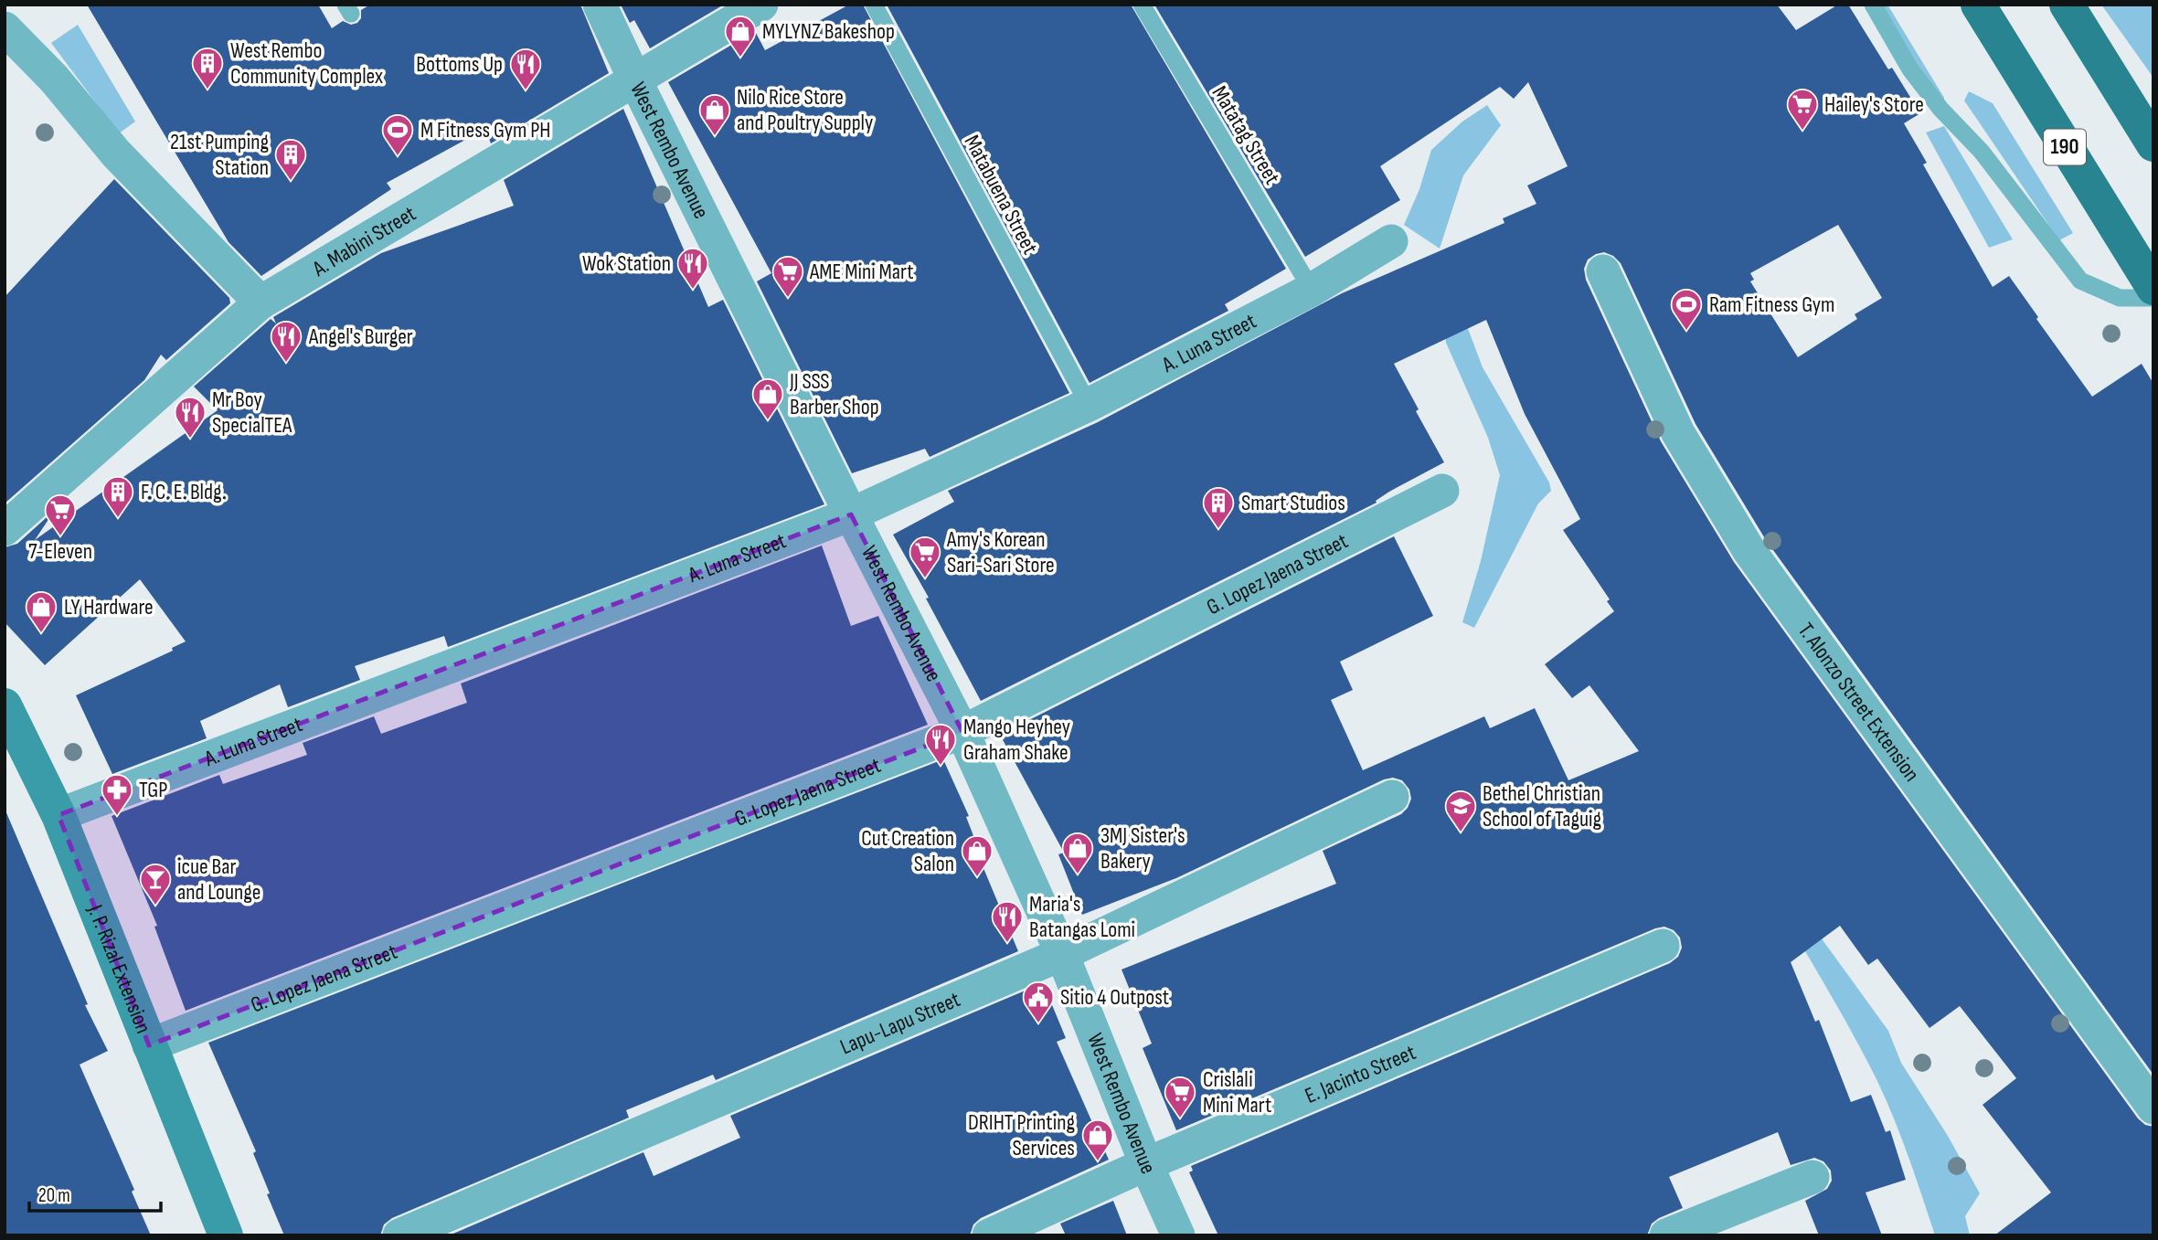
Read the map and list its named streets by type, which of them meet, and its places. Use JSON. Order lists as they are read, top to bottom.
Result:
{
  "streets": {
    "main road": ["190", "J. P. Rizal Extension"],
    "street": [
      "West Rembo Avenue",
      "A. Mabini Street",
      "A. Luna Street",
      "G. Lopez Jaena Street",
      "T. Alonzo Street Extension",
      "Lapu-Lapu Street",
      "E. Jacinto Street"
    ],
    "lane": ["Matatag Street", "Matabuena Street"]
  },
  "crossings": [
    ["Matatag Street", "A. Luna Street"],
    ["West Rembo Avenue", "A. Mabini Street"],
    ["West Rembo Avenue", "A. Luna Street"],
    ["West Rembo Avenue", "G. Lopez Jaena Street"],
    ["West Rembo Avenue", "Lapu-Lapu Street"],
    ["West Rembo Avenue", "E. Jacinto Street"],
    ["Matabuena Street", "A. Luna Street"],
    ["A. Luna Street", "J. P. Rizal Extension"],
    ["G. Lopez Jaena Street", "J. P. Rizal Extension"]
  ],
  "places": {
    "shop": [
      "MYLYNZ Bakeshop",
      "Nilo Rice Store and Poultry Supply",
      "JJ SSS Barber Shop",
      "LY Hardware",
      "3MJ Sister's Bakery",
      "Cut Creation Salon",
      "DRIHT Printing Services"
    ],
    "building": [
      "West Rembo Community Complex",
      "21st Pumping Station",
      "F. C. E. Bldg.",
      "Smart Studios"
    ],
    "restaurant": [
      "Bottoms Up",
      "Wok Station",
      "Angel's Burger",
      "Mr Boy SpecialTEA",
      "Mango Heyhey Graham Shake",
      "Maria's Batangas Lomi"
    ],
    "supermarket": [
      "Hailey's Store",
      "AME Mini Mart",
      "7-Eleven",
      "Amy's Korean Sari-Sari Store",
      "Crislali Mini Mart"
    ],
    "sports": ["M Fitness Gym PH", "Ram Fitness Gym"],
    "pharmacy": ["TGP"],
    "school or university": ["Bethel Christian School of Taguig"],
    "bar": ["icue Bar and Lounge"],
    "public building": ["Sitio 4 Outpost"]
  },
  "scale_bar": "20 m"
}
